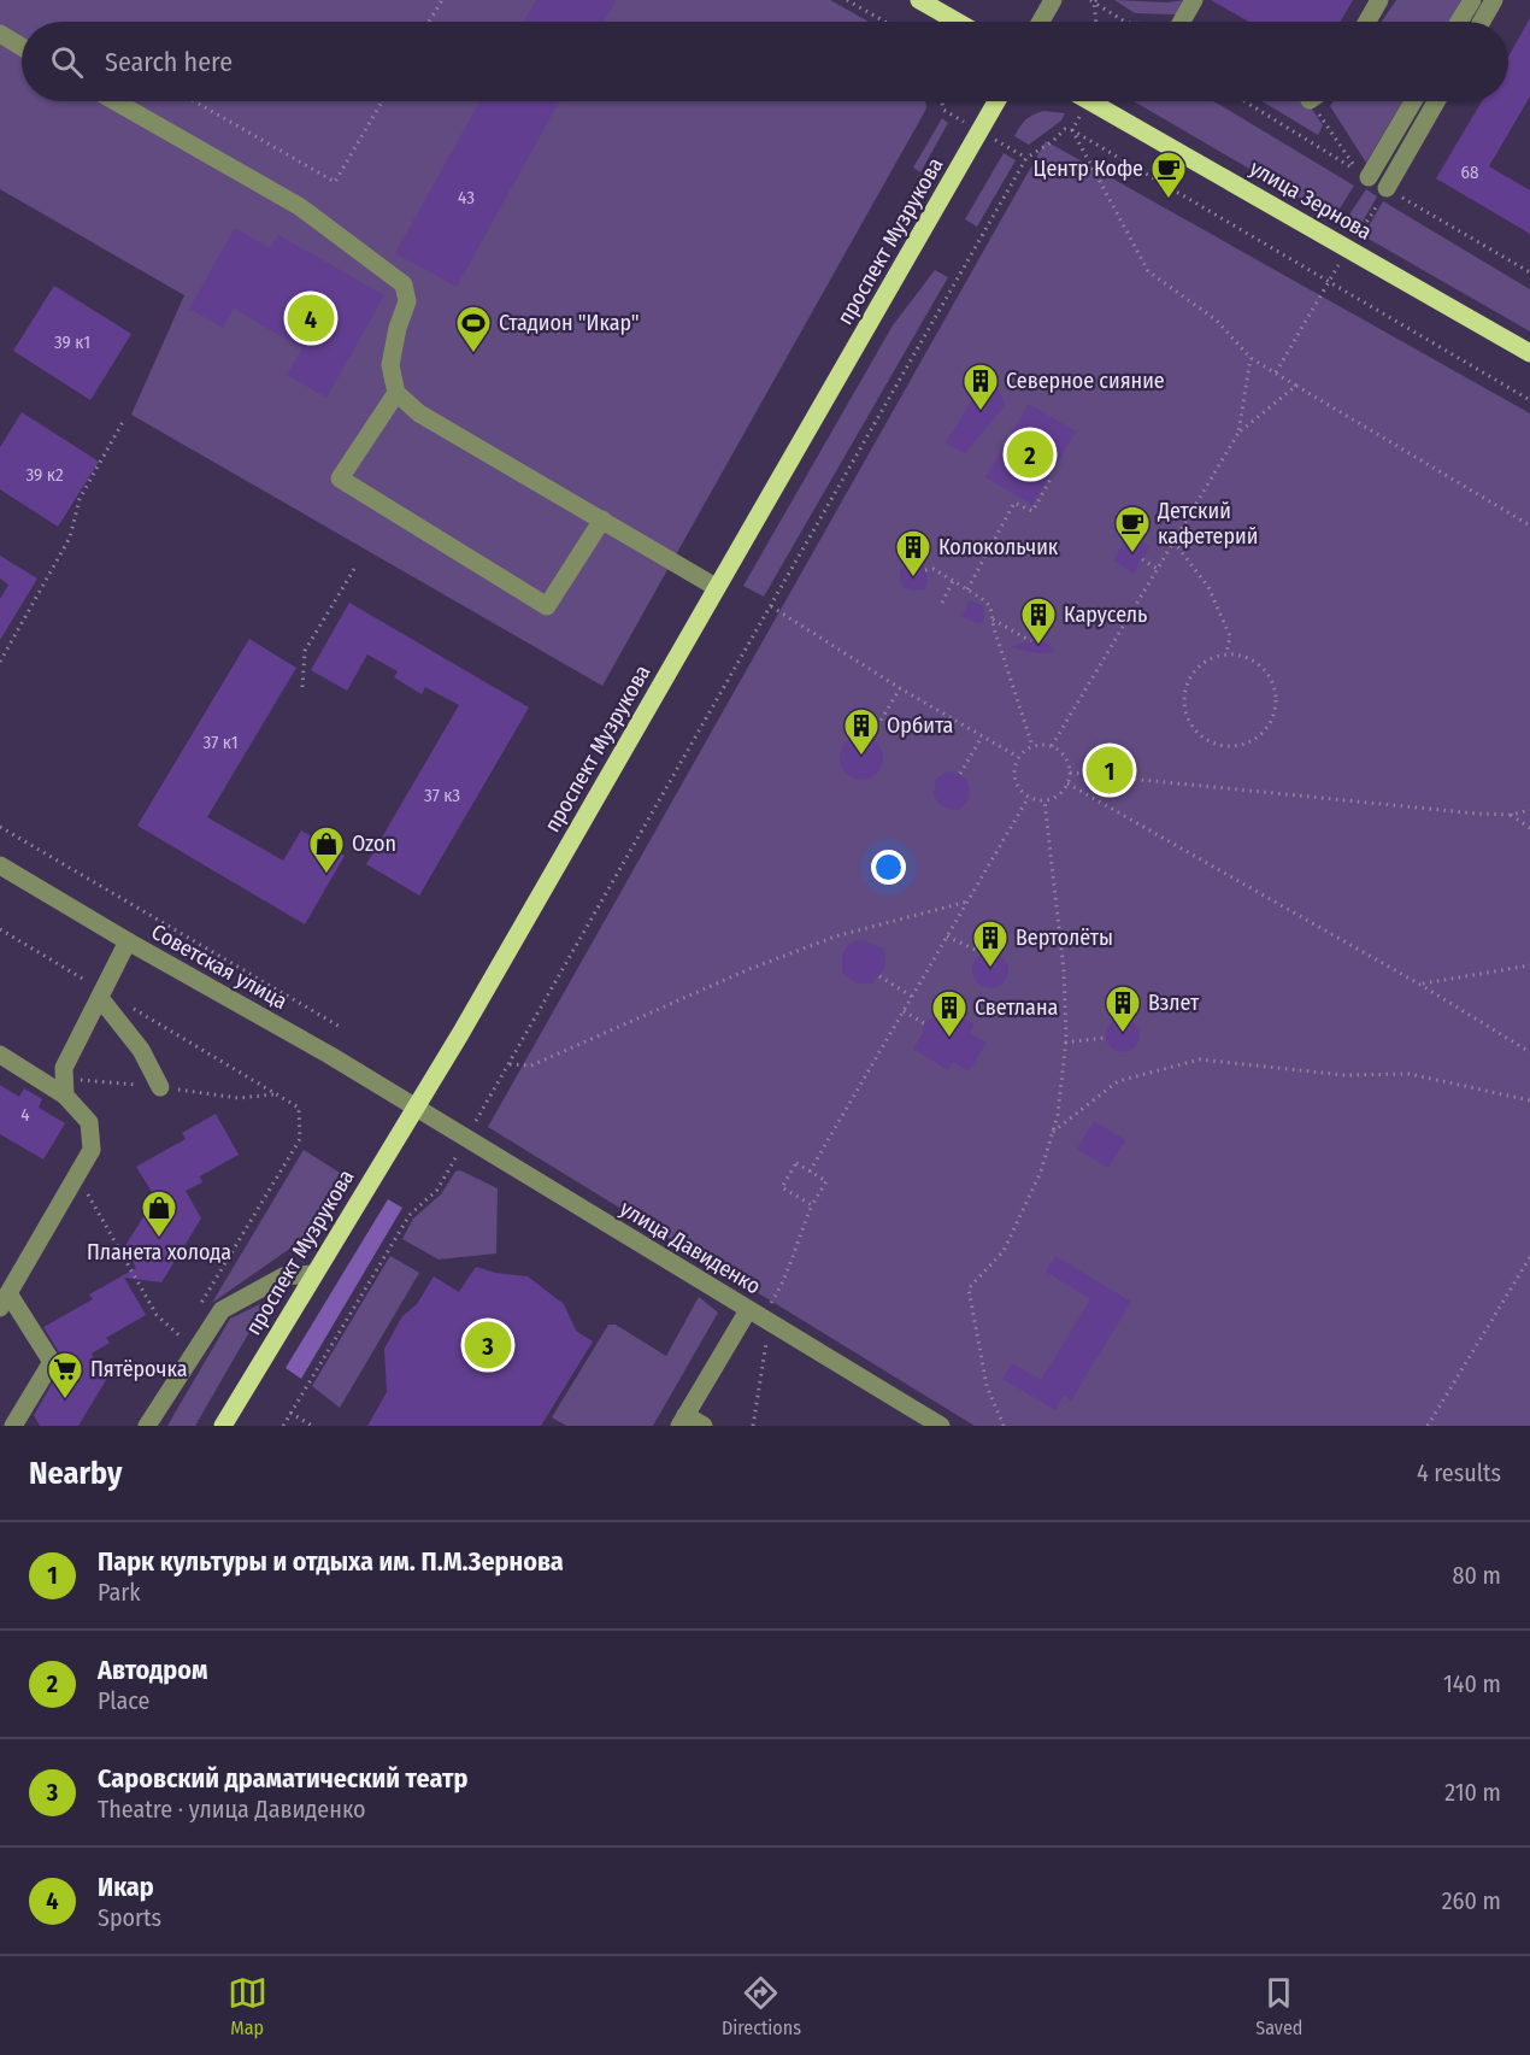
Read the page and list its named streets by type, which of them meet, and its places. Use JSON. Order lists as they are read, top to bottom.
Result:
{
  "streets": {
    "main road": ["улица Зернова", "проспект Музрукова"],
    "street": ["Советская улица", "улица Давиденко"]
  },
  "crossings": [
    ["проспект Музрукова", "Советская улица"],
    ["проспект Музрукова", "улица Давиденко"],
    ["Советская улица", "улица Давиденко"]
  ],
  "places": {
    "cafe": ["Центр Кофе", "Детский кафетерий"],
    "sports": ["Стадион \"Икар\""],
    "building": [
      "Северное сияние",
      "Колокольчик",
      "Карусель",
      "Орбита",
      "Вертолёты",
      "Взлет",
      "Светлана"
    ],
    "shop": ["Ozon", "Планета холода"],
    "supermarket": ["Пятёрочка"]
  },
  "house_numbers": [
    "68",
    "43",
    "39 к1",
    "39 к2",
    "37 к1",
    "37 к3",
    "4"
  ],
  "page": {
    "search": "Search here",
    "pins": [
      "4",
      "2",
      "1",
      "3"
    ],
    "heading": ["Nearby", "4 results"],
    "list": [
      {
        "mark": "1",
        "name": "Парк культуры и отдыха им. П.М.Зернова",
        "note": "Park",
        "value": "80 m"
      },
      {
        "mark": "2",
        "name": "Автодром",
        "note": "Place",
        "value": "140 m"
      },
      {
        "mark": "3",
        "name": "Саровский драматический театр",
        "note": "Theatre · улица Давиденко",
        "value": "210 m"
      },
      {
        "mark": "4",
        "name": "Икар",
        "note": "Sports",
        "value": "260 m"
      }
    ],
    "nav": ["Map", "Directions", "Saved"]
  }
}
